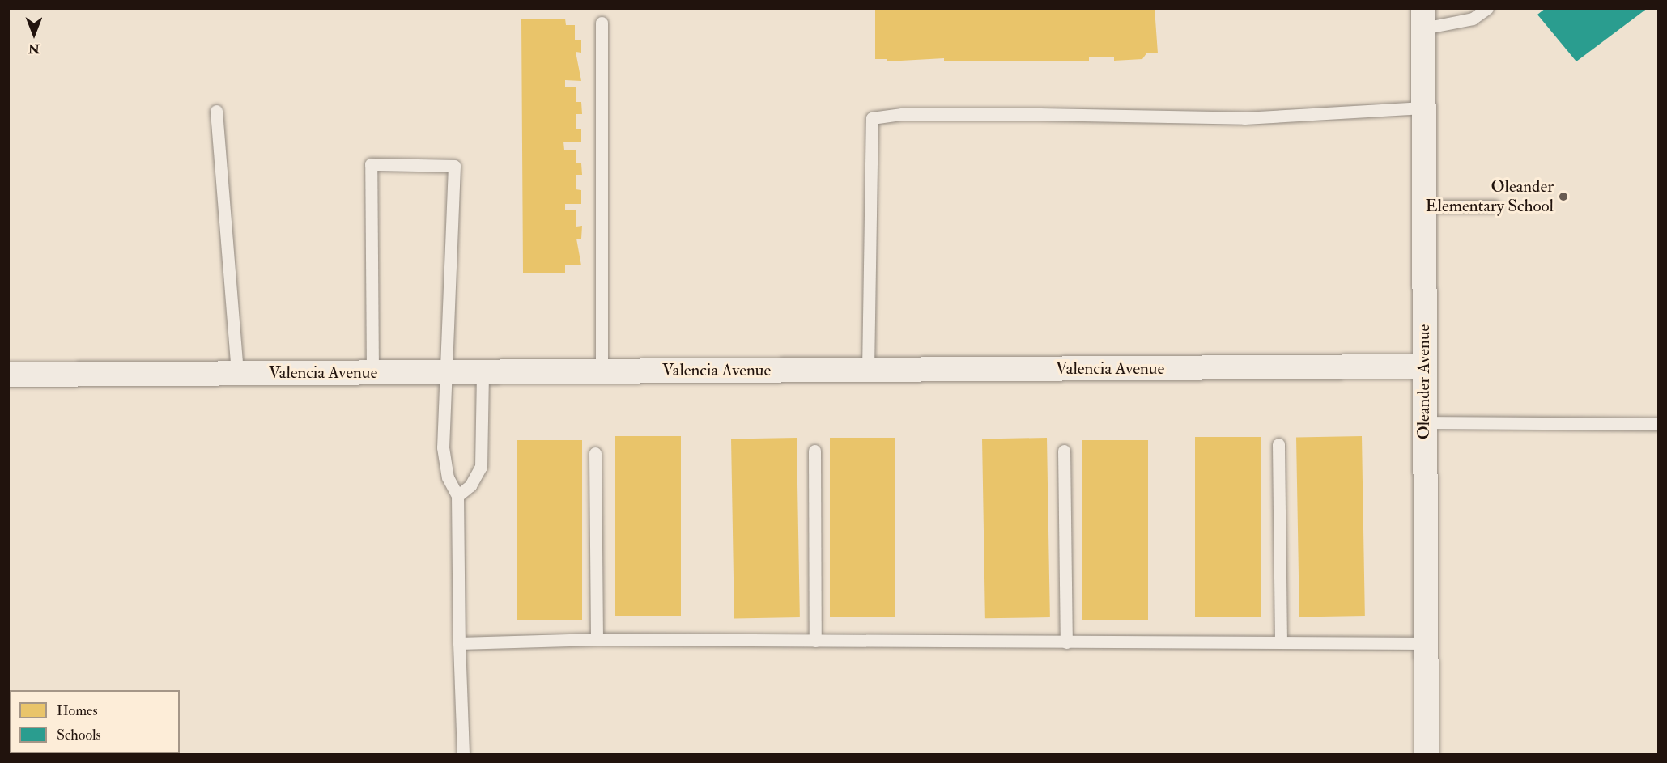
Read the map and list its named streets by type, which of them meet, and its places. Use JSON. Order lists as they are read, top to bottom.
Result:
{
  "streets": {
    "street": ["Valencia Avenue", "Oleander Avenue"]
  },
  "crossings": [
    ["Valencia Avenue", "Oleander Avenue"]
  ],
  "places": ["Oleander Elementary School"],
  "legend": ["Homes", "Schools"],
  "north": "bottom"
}
